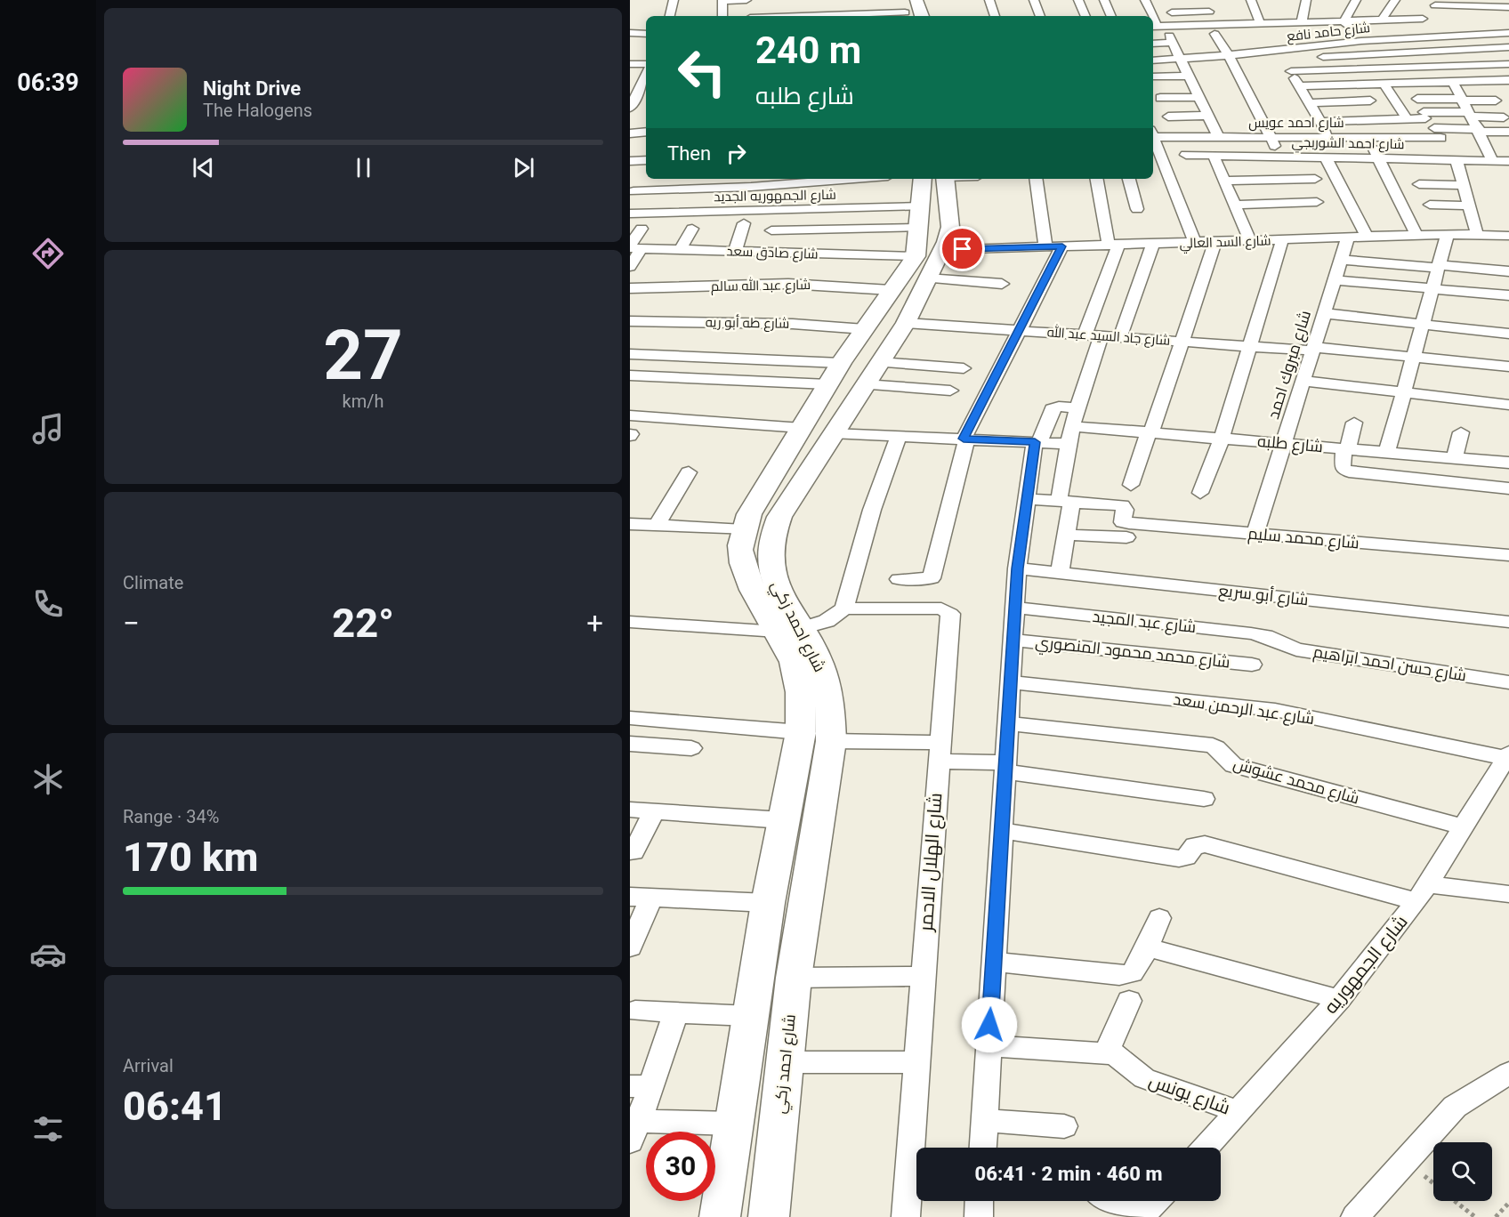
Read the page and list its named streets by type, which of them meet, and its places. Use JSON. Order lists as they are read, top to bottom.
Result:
{
  "streets": {
    "street": [
      "شارع حامد نافع",
      "شارع احمد عويس",
      "شارع احمد الشوربجي",
      "شارع الجمهوريه الجديد",
      "شارع السد العالي",
      "شارع صادق سعد",
      "شارع عبد الله سالم",
      "شارع طه أبو ريه",
      "شارع جاد السيد عبد الله",
      "شارع مبروك احمد",
      "شارع طلبه",
      "شارع محمد سليم",
      "شارع أبو سريع",
      "شارع عبد المجيد",
      "شارع احمد زكي",
      "شارع محمد محمود المنصوري",
      "شارع حسن احمد ابراهيم",
      "شارع عبد الرحمن سعد",
      "شارع محمد عشوش",
      "شارع الهلال الاحمر",
      "شارع الجمهوريه",
      "شارع يونس"
    ]
  },
  "crossings": [
    ["شارع الجمهوريه الجديد", "شارع احمد زكي"],
    ["شارع السد العالي", "شارع صادق سعد"],
    ["شارع السد العالي", "شارع مبروك احمد"],
    ["شارع السد العالي", "شارع احمد زكي"],
    ["شارع صادق سعد", "شارع احمد زكي"],
    ["شارع عبد الله سالم", "شارع احمد زكي"],
    ["شارع طه أبو ريه", "شارع احمد زكي"],
    ["شارع جاد السيد عبد الله", "شارع مبروك احمد"],
    ["شارع جاد السيد عبد الله", "شارع احمد زكي"],
    ["شارع مبروك احمد", "شارع طلبه"],
    ["شارع مبروك احمد", "شارع محمد سليم"],
    ["شارع عبد المجيد", "شارع حسن احمد ابراهيم"],
    ["شارع عبد الرحمن سعد", "شارع الجمهوريه"],
    ["شارع محمد عشوش", "شارع الجمهوريه"],
    ["شارع الجمهوريه", "شارع يونس"]
  ],
  "page": {
    "tabs": "06:39",
    "turn": ["240 m", "شارع طلبه"],
    "song": ["Night Drive", "The Halogens"],
    "then": "Then",
    "tile": [
      ["27", "km/h"],
      "Climate",
      ["Range · 34%", "170 km"],
      ["Arrival", "06:41"]
    ],
    "heat": ["−", "22°", "+"],
    "limit": "30",
    "trip": "06:41 · 2 min · 460 m"
  }
}
